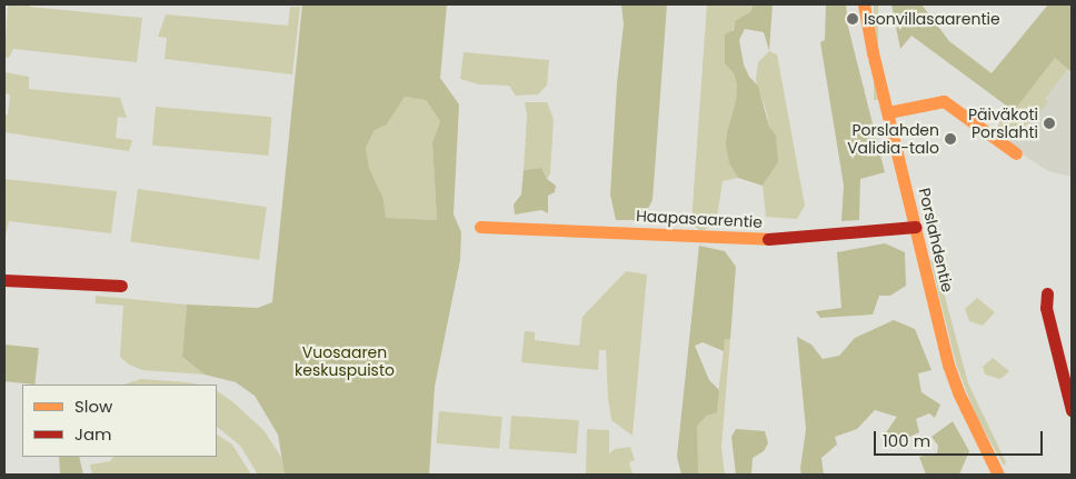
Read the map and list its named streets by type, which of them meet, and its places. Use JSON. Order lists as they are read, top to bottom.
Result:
{
  "streets": {
    "street": ["Haapasaarentie", "Porslahdentie"]
  },
  "crossings": [
    ["Haapasaarentie", "Porslahdentie"]
  ],
  "parks": ["Vuosaaren keskuspuisto"],
  "places": ["Isonvillasaarentie", "Päiväkoti Porslahti", "Porslahden Validia-talo"],
  "legend": ["Slow", "Jam"],
  "scale_bar": "100 m"
}
